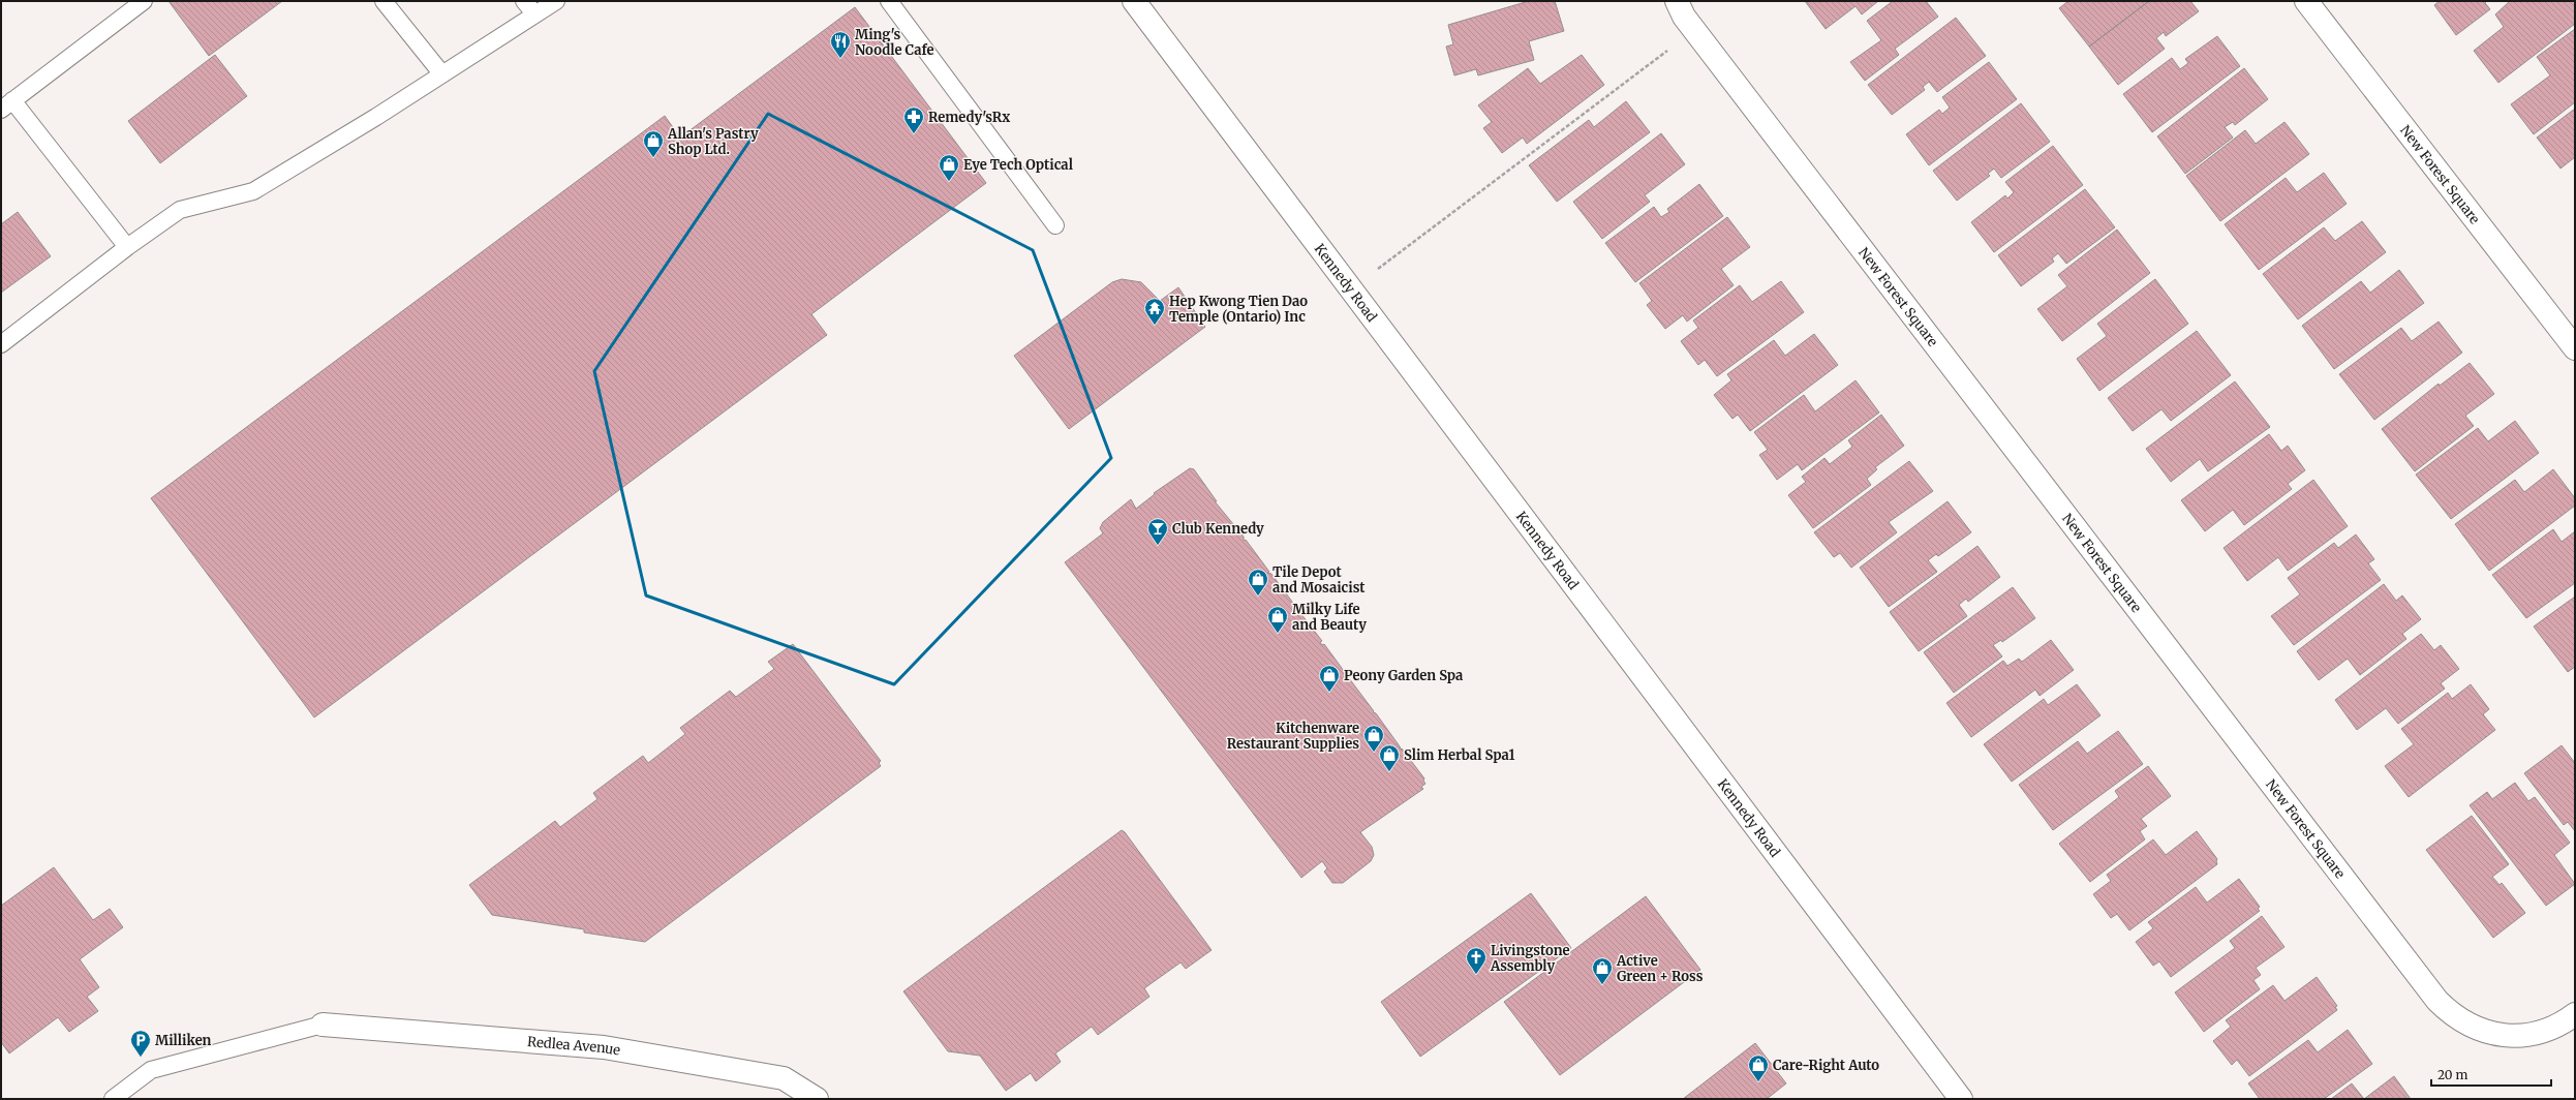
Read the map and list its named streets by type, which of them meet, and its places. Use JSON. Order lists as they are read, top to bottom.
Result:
{
  "streets": {
    "street": ["New Forest Square", "Kennedy Road", "Redlea Avenue"]
  },
  "places": {
    "restaurant": ["Ming's Noodle Cafe"],
    "pharmacy": ["Remedy'sRx"],
    "shop": [
      "Allan's Pastry Shop Ltd.",
      "Eye Tech Optical",
      "Tile Depot and Mosaicist",
      "Milky Life and Beauty",
      "Peony Garden Spa",
      "Kitchenware Restaurant Supplies",
      "Slim Herbal Spa1",
      "Active Green + Ross",
      "Care-Right Auto"
    ],
    "temple": ["Hep Kwong Tien Dao Temple (Ontario) Inc"],
    "bar": ["Club Kennedy"],
    "church": ["Livingstone Assembly"],
    "parking": ["Milliken"]
  },
  "scale_bar": "20 m"
}
